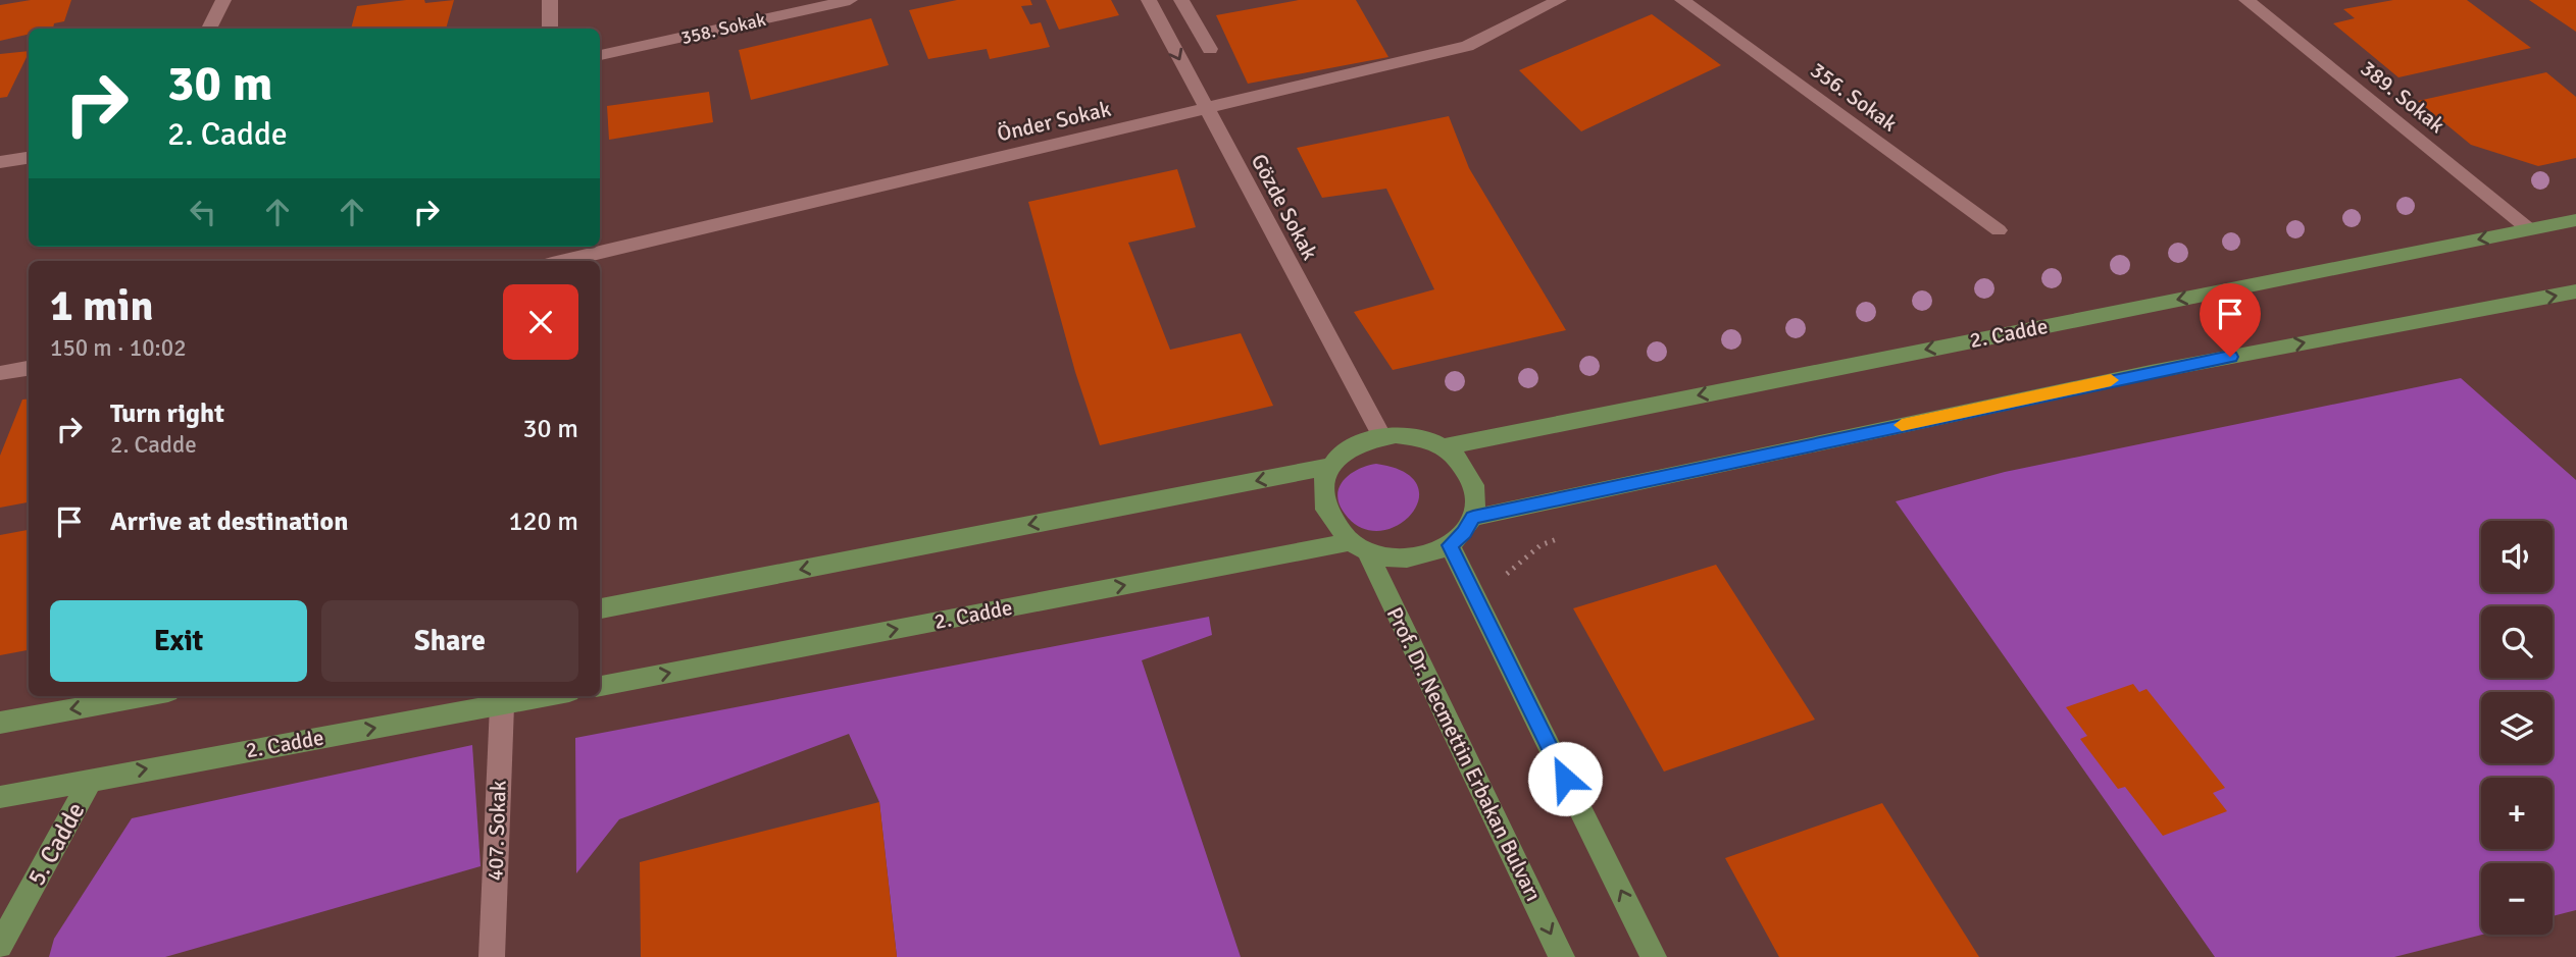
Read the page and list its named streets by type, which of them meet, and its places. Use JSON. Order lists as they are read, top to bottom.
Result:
{
  "streets": {
    "main road": ["2. Cadde", "Prof. Dr. Necmettin Erbakan Bulvarı", "5. Cadde"],
    "street": [
      "358. Sokak",
      "356. Sokak",
      "389. Sokak",
      "Önder Sokak",
      "Gözde Sokak",
      "407. Sokak"
    ]
  },
  "crossings": [
    ["389. Sokak", "2. Cadde"],
    ["Önder Sokak", "Gözde Sokak"],
    ["Gözde Sokak", "2. Cadde"],
    ["Gözde Sokak", "Prof. Dr. Necmettin Erbakan Bulvarı"],
    ["2. Cadde", "Prof. Dr. Necmettin Erbakan Bulvarı"],
    ["2. Cadde", "407. Sokak"],
    ["2. Cadde", "5. Cadde"]
  ],
  "page": {
    "turn": ["30 m", "2. Cadde"],
    "heading": ["1 min", "150 m · 10:02"],
    "list": [
      {
        "name": "Turn right",
        "note": "2. Cadde",
        "value": "30 m"
      },
      {
        "name": "Arrive at destination",
        "value": "120 m"
      }
    ],
    "map_buttons": ["+", "−"],
    "buttons": ["Exit", "Share"]
  }
}
